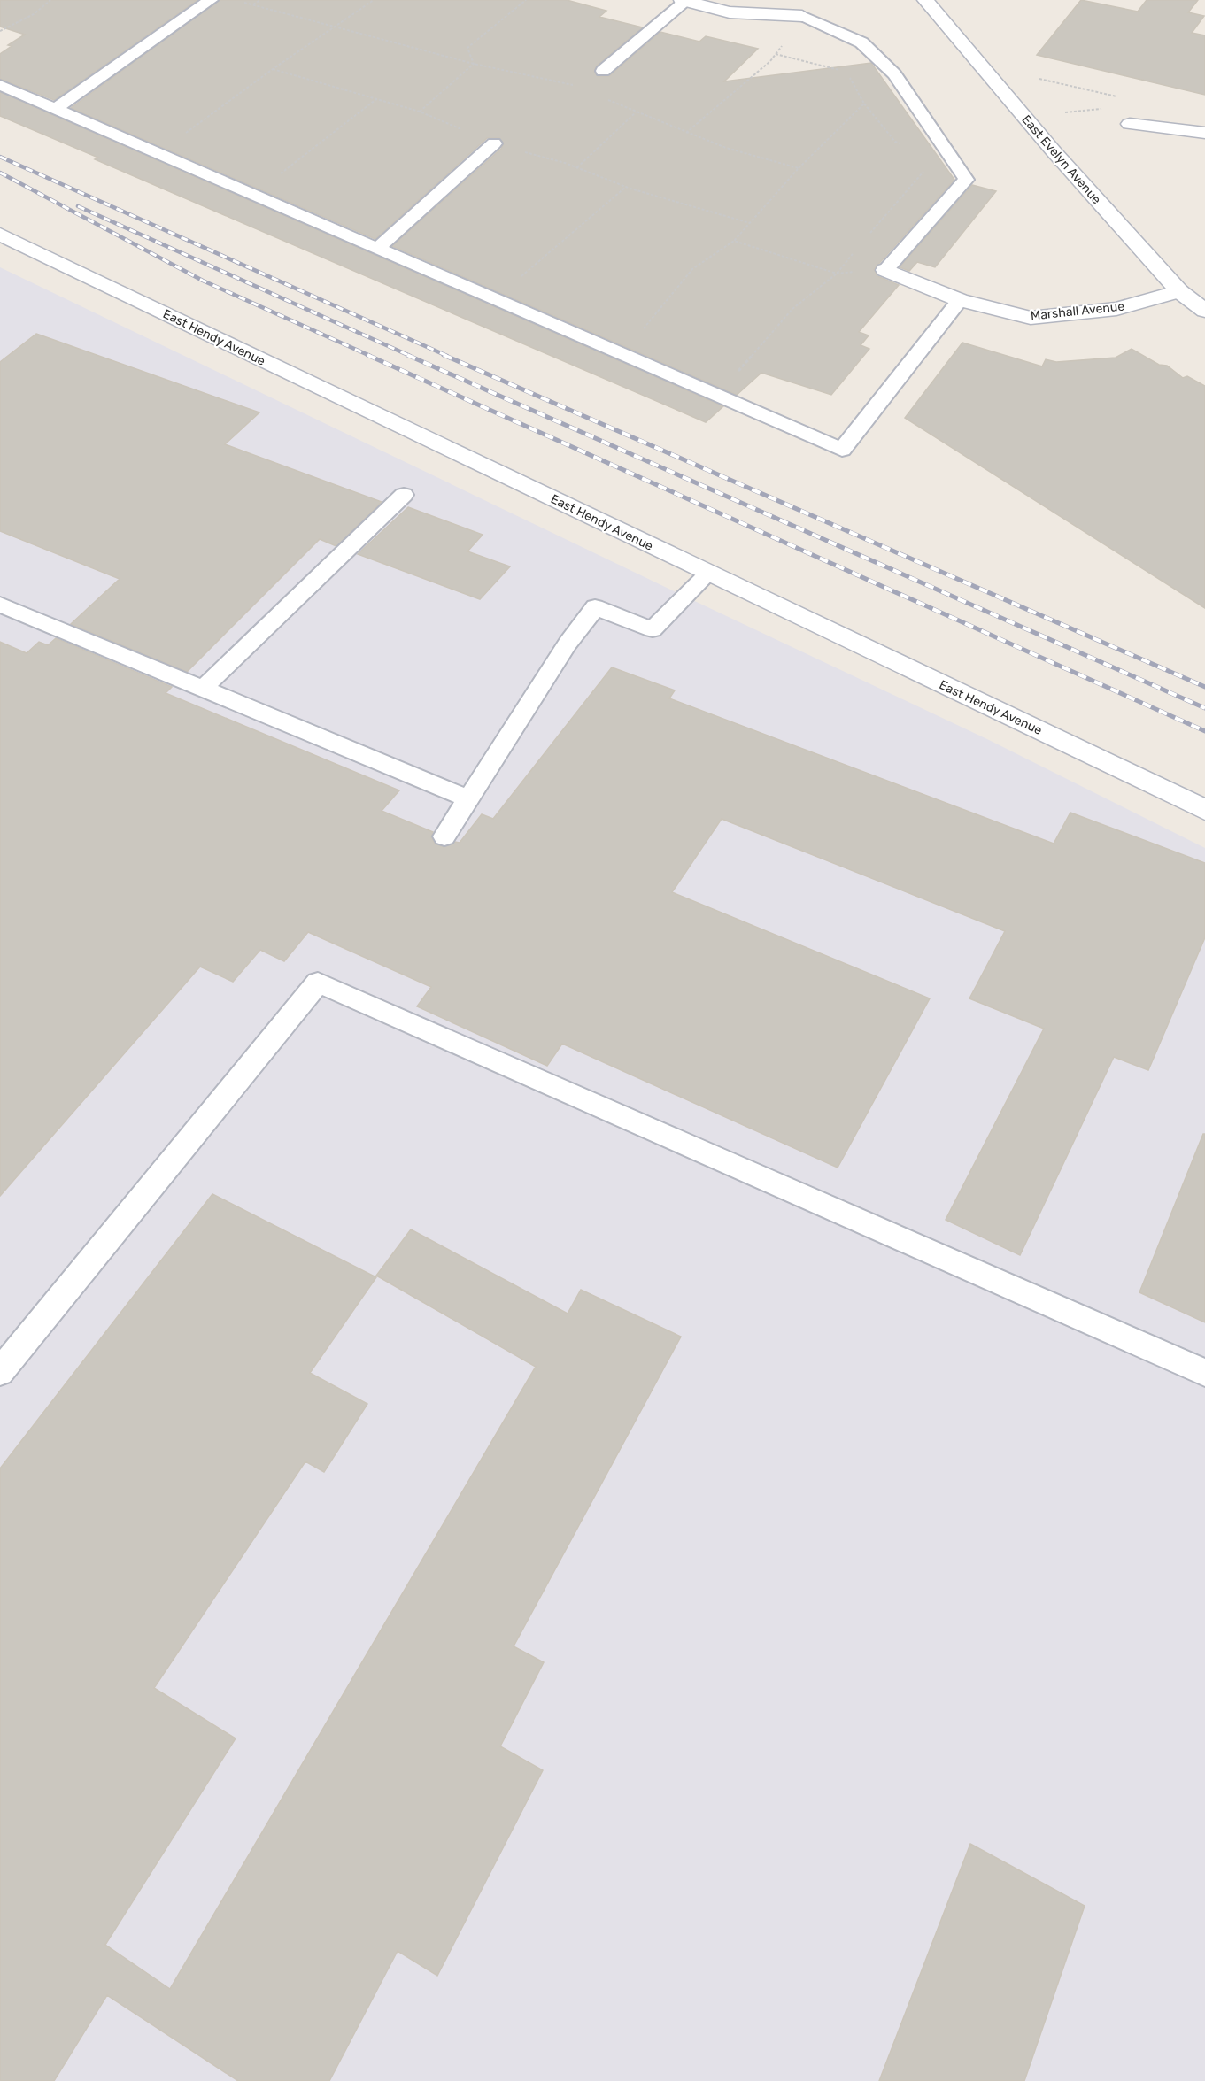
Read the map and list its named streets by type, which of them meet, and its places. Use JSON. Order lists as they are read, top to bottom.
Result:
{
  "streets": {
    "street": ["East Evelyn Avenue", "Marshall Avenue", "East Hendy Avenue"]
  },
  "crossings": [
    ["East Evelyn Avenue", "Marshall Avenue"]
  ]
}
